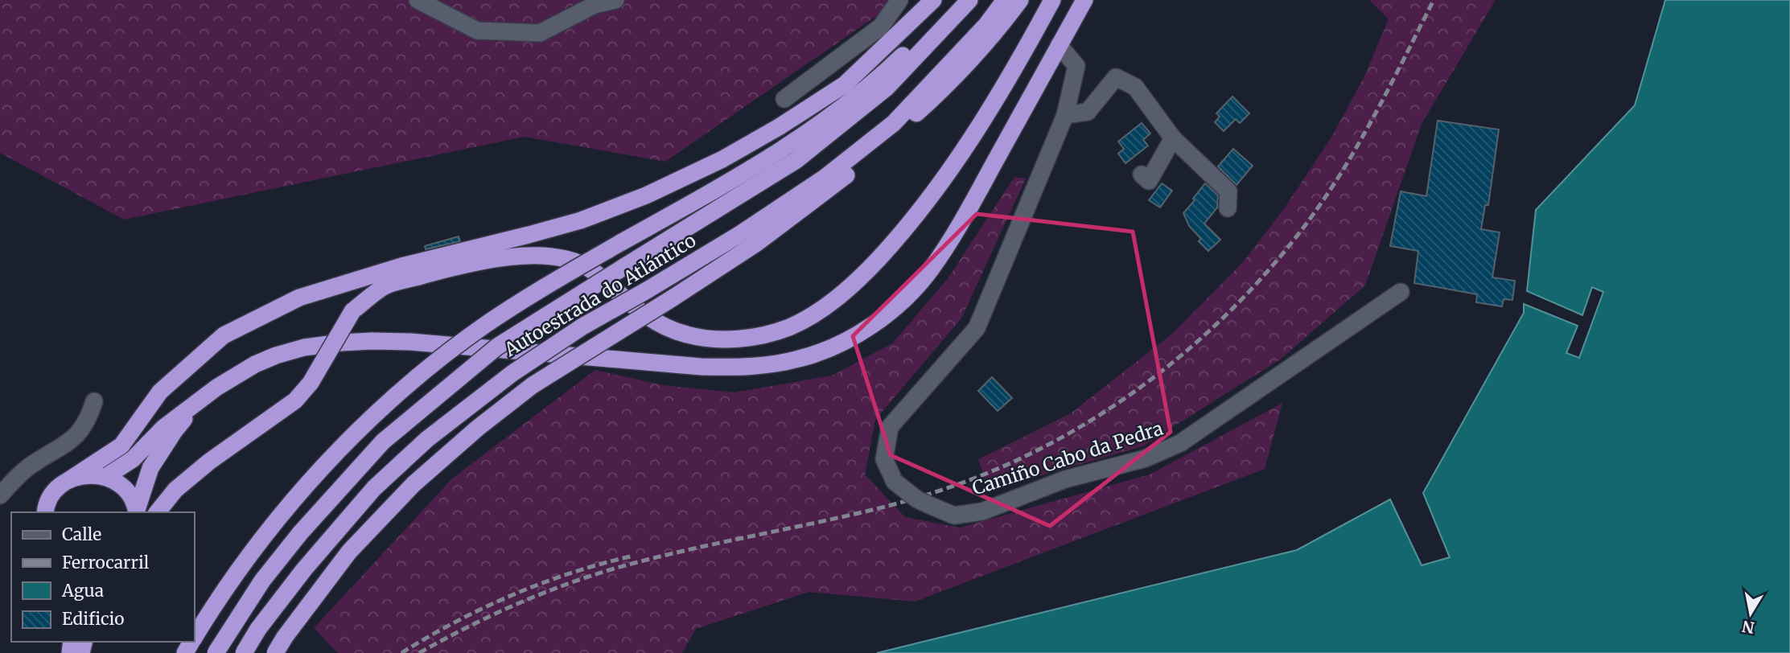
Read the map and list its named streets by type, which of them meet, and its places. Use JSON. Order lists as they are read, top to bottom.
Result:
{
  "streets": {
    "highway": ["Autoestrada do Atlántico"],
    "street": ["Camiño Cabo da Pedra"]
  },
  "legend": [
    "Calle",
    "Ferrocarril",
    "Agua",
    "Edificio"
  ],
  "north": "bottom"
}
